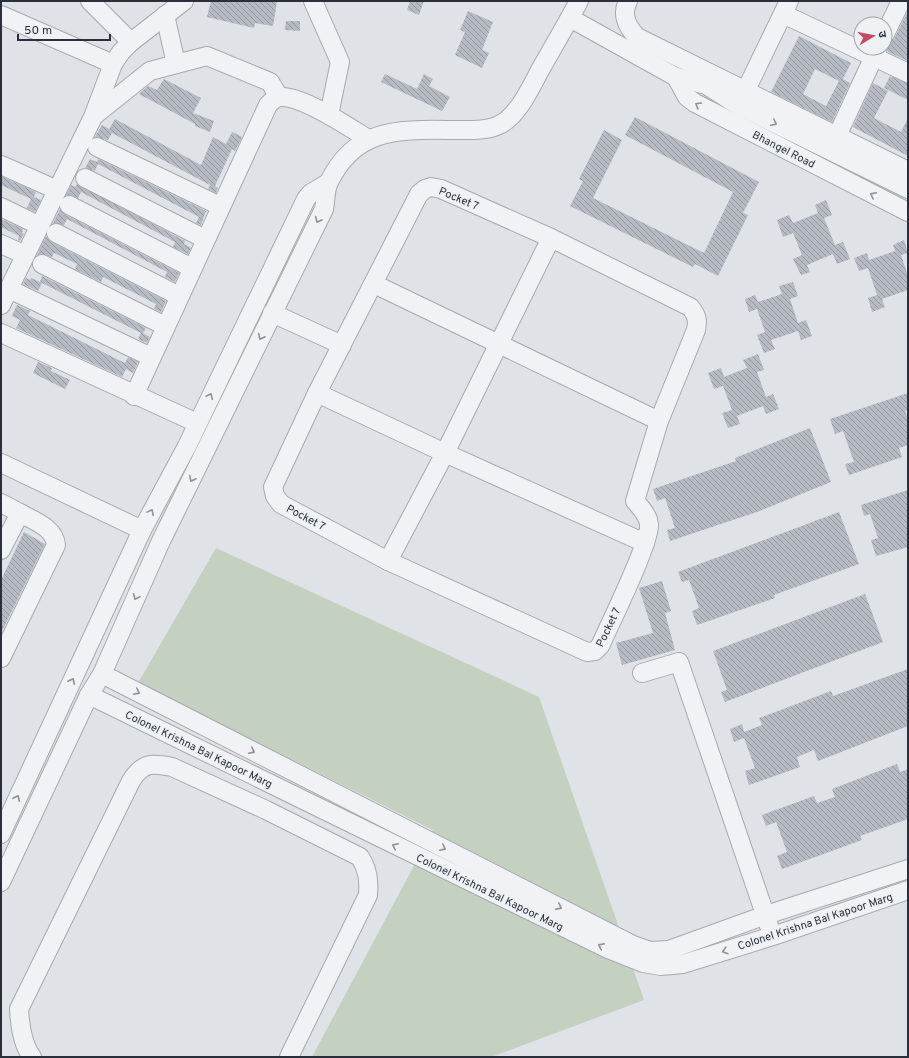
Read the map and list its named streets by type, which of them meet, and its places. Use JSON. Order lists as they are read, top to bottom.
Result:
{
  "streets": {
    "street": ["Bhangel Road", "Pocket 7", "Colonel Krishna Bal Kapoor Marg"]
  },
  "scale_bar": "50 m",
  "north": "right"
}
